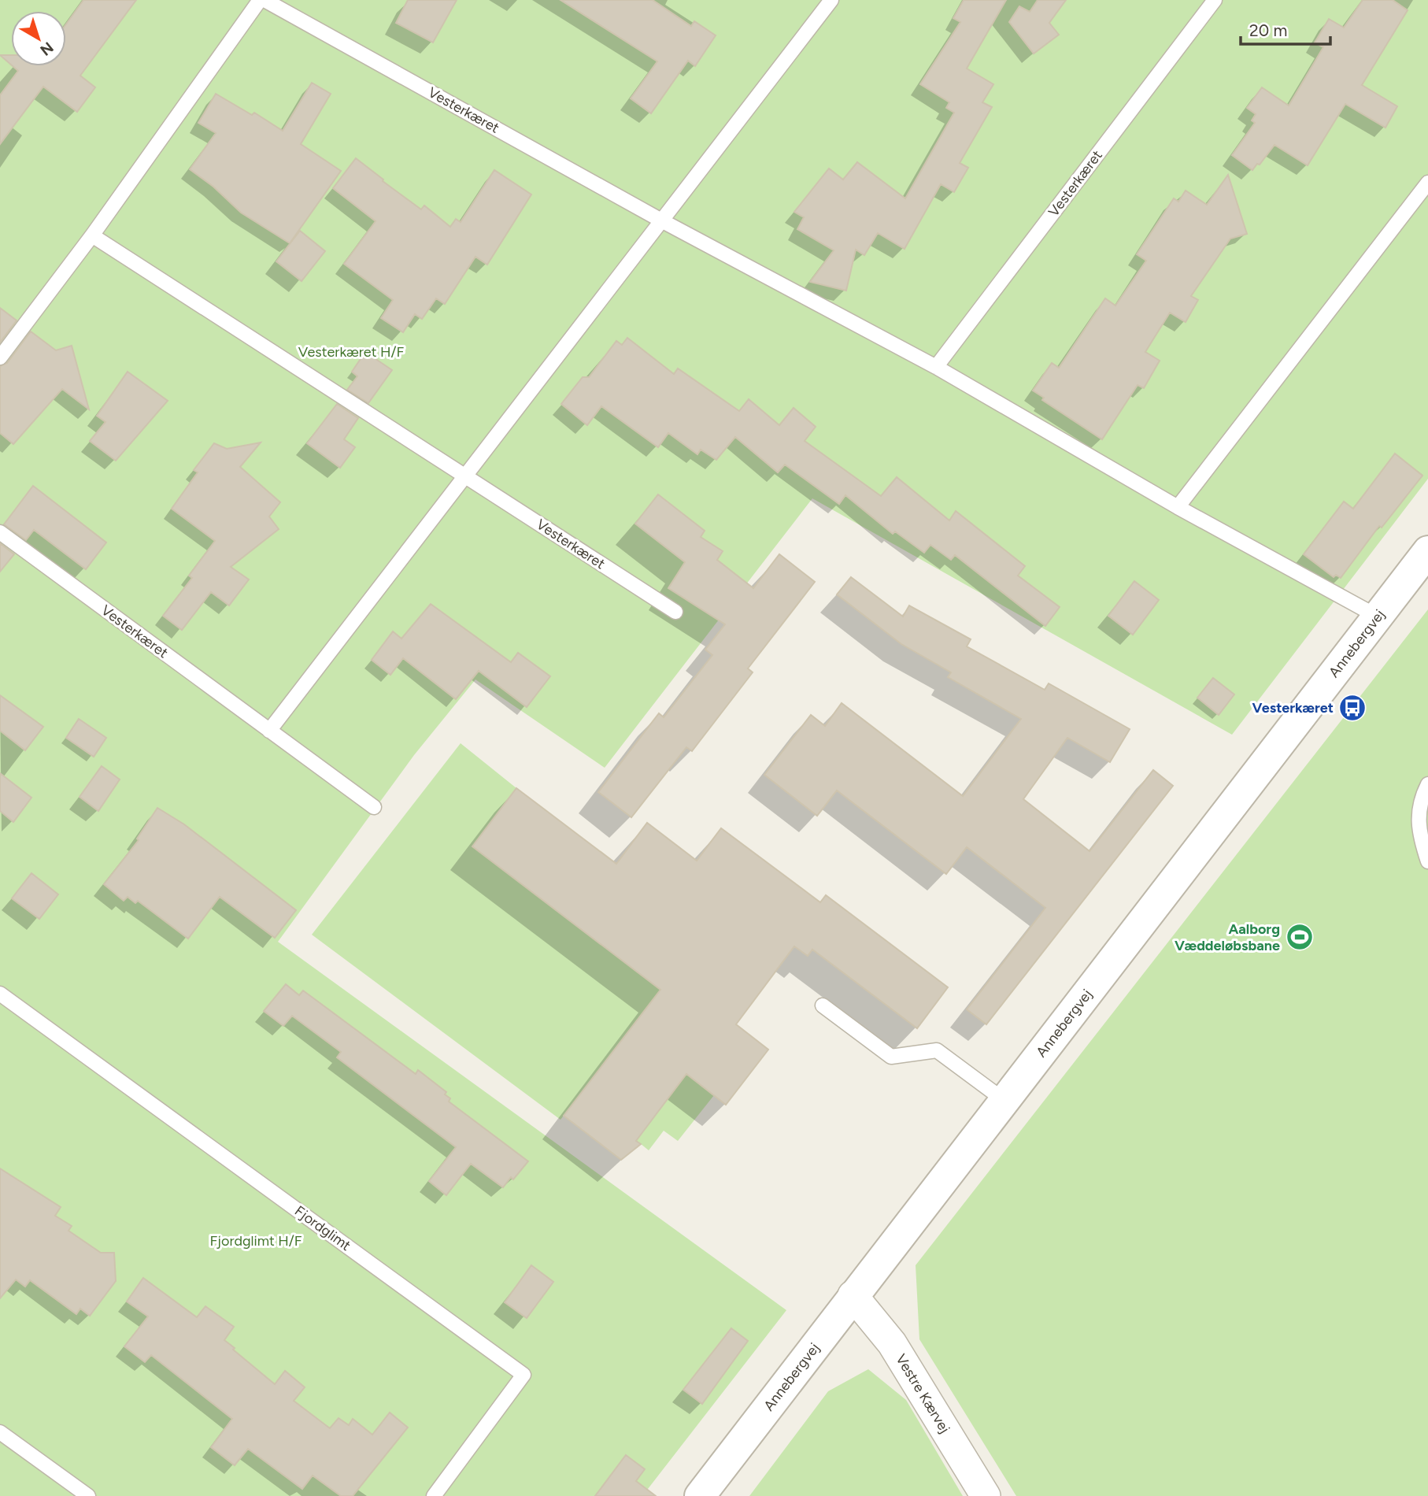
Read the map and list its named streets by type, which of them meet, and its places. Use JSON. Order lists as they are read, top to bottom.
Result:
{
  "streets": {
    "street": ["Annebergvej", "Vestre Kærvej"],
    "lane": ["Vesterkæret", "Fjordglimt"]
  },
  "crossings": [
    ["Vesterkæret", "Annebergvej"],
    ["Annebergvej", "Vestre Kærvej"]
  ],
  "parks": ["Vesterkæret H/F", "Fjordglimt H/F"],
  "places": {
    "bus stop": ["Vesterkæret"],
    "sports": ["Aalborg Væddeløbsbane"]
  },
  "scale_bar": "20 m",
  "north": "bottom right"
}
